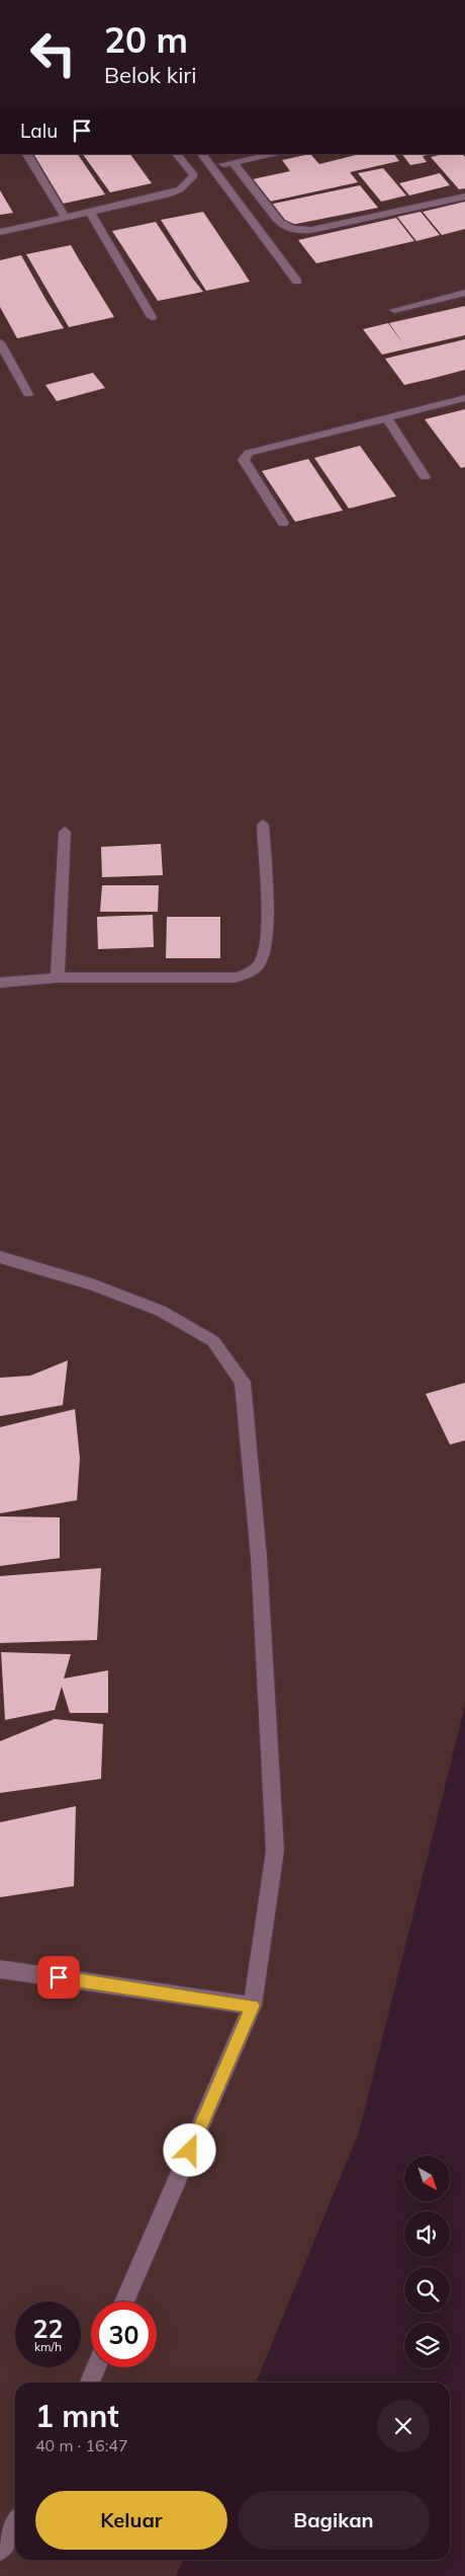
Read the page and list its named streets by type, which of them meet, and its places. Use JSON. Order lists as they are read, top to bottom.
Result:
{
  "north": "bottom right",
  "page": {
    "turn": ["20 m", "Belok kiri"],
    "then": "Lalu",
    "speed": "22 km/h",
    "limit": "30",
    "heading": ["1 mnt", "40 m · 16:47"],
    "buttons": ["Keluar", "Bagikan"]
  }
}
